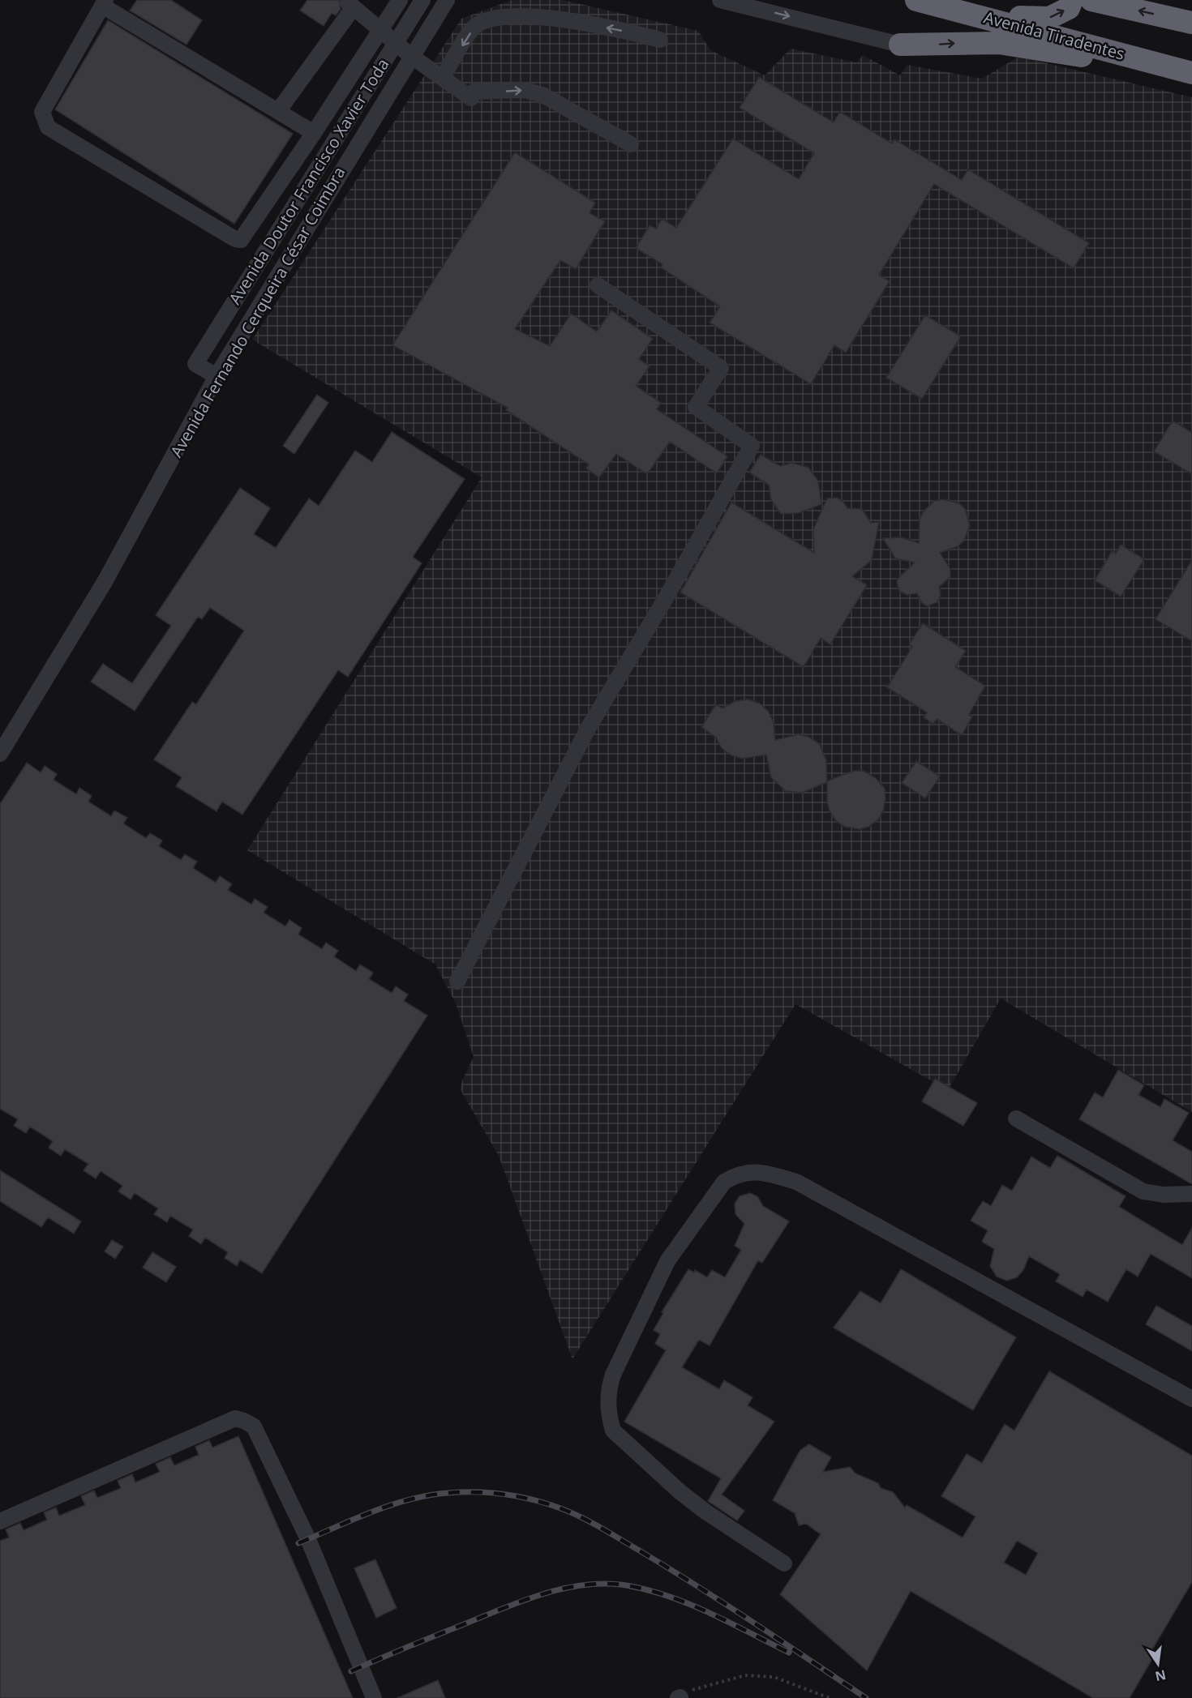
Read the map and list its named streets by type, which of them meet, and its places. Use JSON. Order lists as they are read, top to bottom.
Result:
{
  "streets": {
    "highway": ["Avenida Tiradentes"],
    "street": ["Avenida Doutor Francisco Xavier Toda", "Avenida Fernando Cerqueira César Coimbra"]
  },
  "crossings": [
    ["Avenida Doutor Francisco Xavier Toda", "Avenida Fernando Cerqueira César Coimbra"]
  ],
  "north": "bottom"
}
